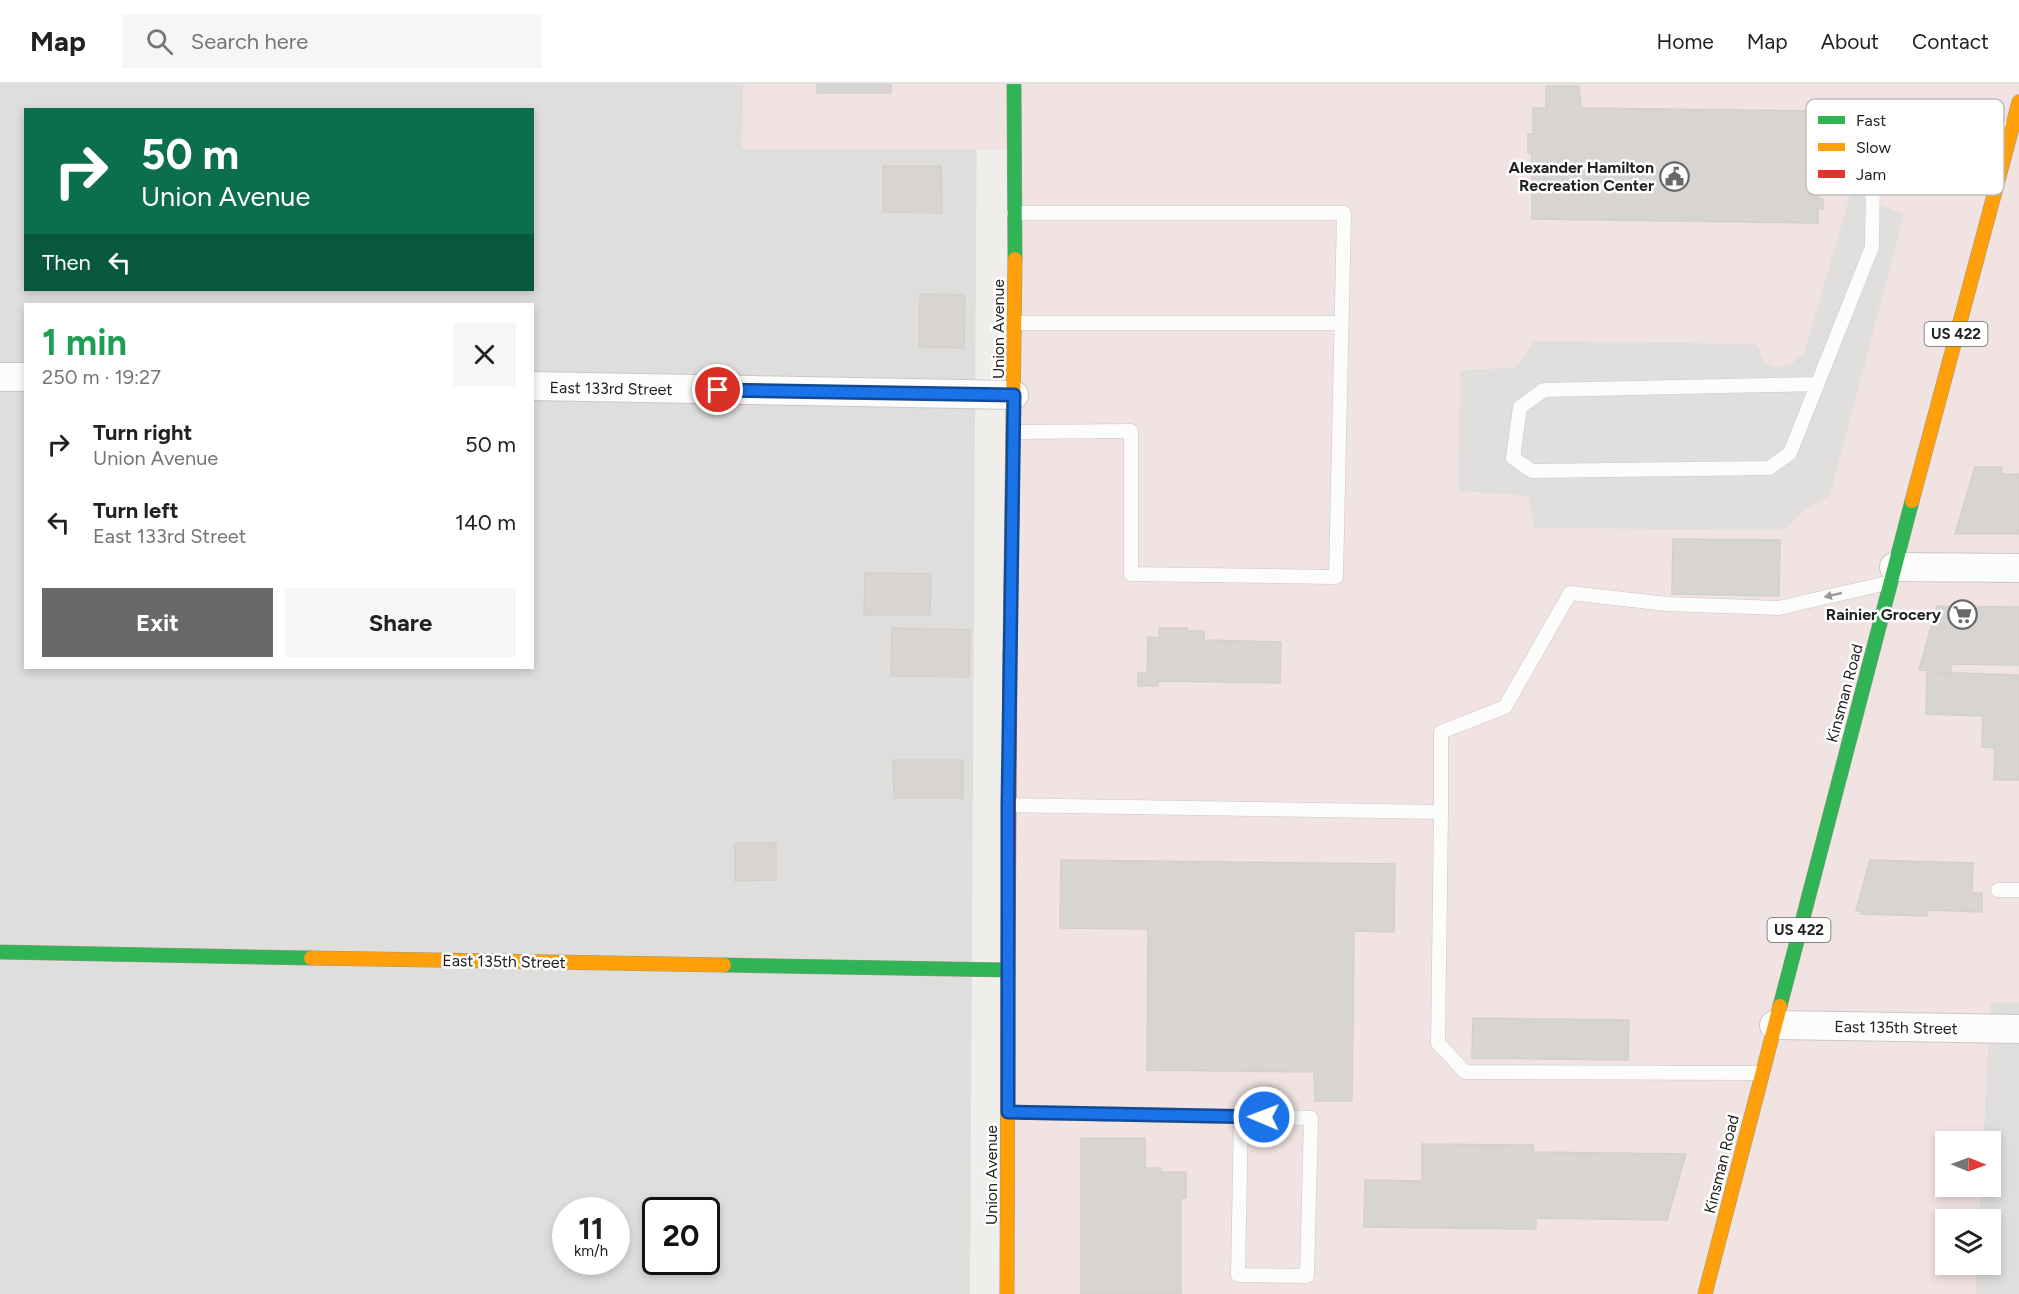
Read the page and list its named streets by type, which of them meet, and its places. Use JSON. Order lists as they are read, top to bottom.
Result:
{
  "streets": {
    "main road": [
      "Union Avenue",
      "US 422",
      "Kinsman Road",
      "East 135th Street"
    ],
    "street": ["East 133rd Street"]
  },
  "crossings": [
    ["Union Avenue", "East 133rd Street"],
    ["Union Avenue", "East 135th Street"],
    ["Kinsman Road", "East 135th Street"]
  ],
  "places": {
    "public building": ["Alexander Hamilton Recreation Center"],
    "supermarket": ["Rainier Grocery"]
  },
  "legend": ["Fast", "Slow", "Jam"],
  "north": "right",
  "page": {
    "header": "Map",
    "search": "Search here",
    "nav": [
      "Home",
      "Map",
      "About",
      "Contact"
    ],
    "turn": ["50 m", "Union Avenue"],
    "then": "Then",
    "heading": ["1 min", "250 m · 19:27"],
    "list": [
      {
        "name": "Turn right",
        "note": "Union Avenue",
        "value": "50 m"
      },
      {
        "name": "Turn left",
        "note": "East 133rd Street",
        "value": "140 m"
      }
    ],
    "buttons": ["Exit", "Share"],
    "speed": "11 km/h",
    "limit": "20"
  }
}
